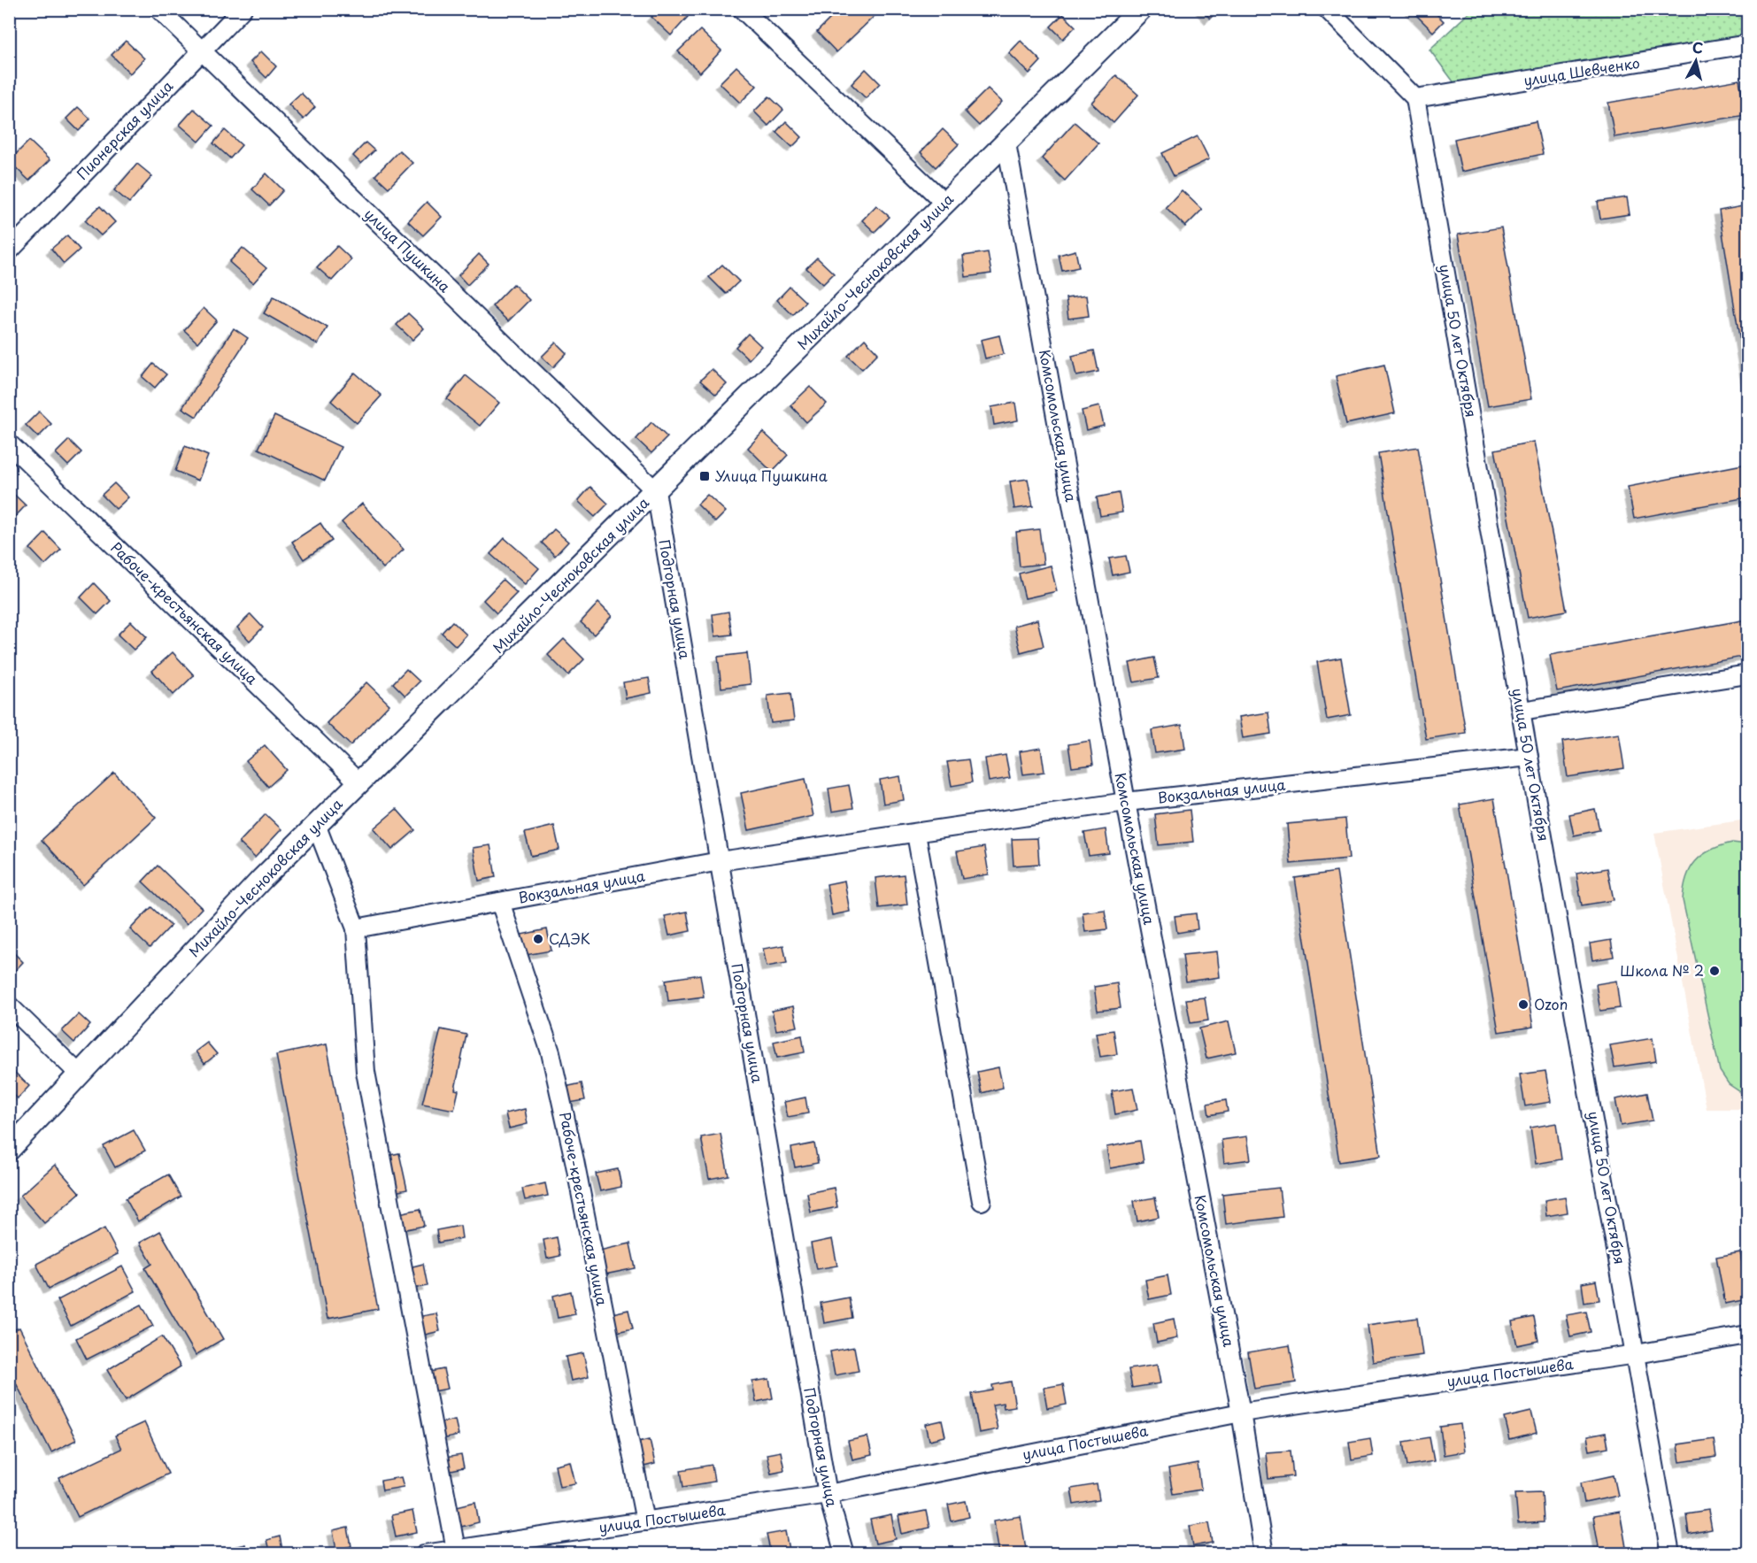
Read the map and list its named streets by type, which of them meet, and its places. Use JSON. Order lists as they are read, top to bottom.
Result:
{
  "streets": {
    "main road": ["Михайло-Чесноковская улица"],
    "street": [
      "улица Шевченко",
      "Пионерская улица",
      "улица Пушкина",
      "улица 50 лет Октября",
      "Комсомольская улица",
      "Подгорная улица",
      "Рабоче-крестьянская улица",
      "Вокзальная улица",
      "улица Постышева"
    ]
  },
  "crossings": [
    ["улица Шевченко", "улица 50 лет Октября"],
    ["Пионерская улица", "улица Пушкина"],
    ["улица Пушкина", "Михайло-Чесноковская улица"],
    ["улица Пушкина", "Подгорная улица"],
    ["Михайло-Чесноковская улица", "Комсомольская улица"],
    ["Михайло-Чесноковская улица", "Подгорная улица"],
    ["Михайло-Чесноковская улица", "Рабоче-крестьянская улица"],
    ["улица 50 лет Октября", "Вокзальная улица"],
    ["улица 50 лет Октября", "улица Постышева"],
    ["Комсомольская улица", "Вокзальная улица"],
    ["Комсомольская улица", "улица Постышева"],
    ["Подгорная улица", "Вокзальная улица"],
    ["Подгорная улица", "улица Постышева"],
    ["Рабоче-крестьянская улица", "Вокзальная улица"],
    ["Рабоче-крестьянская улица", "улица Постышева"]
  ],
  "places": {
    "transit": ["Улица Пушкина"],
    "other": ["СДЭК", "Школа № 2", "Ozon"]
  },
  "north": "top"
}
